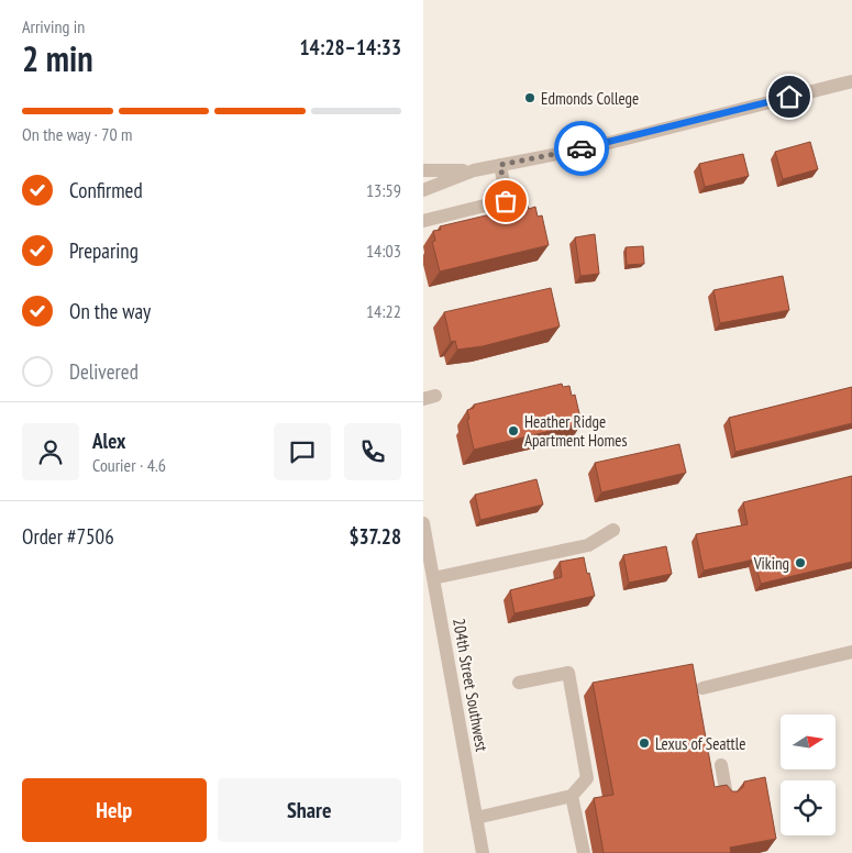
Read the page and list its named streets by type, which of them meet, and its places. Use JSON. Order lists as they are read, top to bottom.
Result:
{
  "streets": {
    "street": ["204th Street Southwest"]
  },
  "places": [
    "Edmonds College",
    "Heather Ridge Apartment Homes",
    "Viking",
    "Lexus of Seattle"
  ],
  "north": "right",
  "page": {
    "heading": ["2 min", "Arriving in", "14:28–14:33"],
    "panel": [
      "Alex",
      "Courier · 4.6",
      "Order #7506",
      "$37.28"
    ],
    "bar": "On the way · 70 m",
    "list": [
      ["Confirmed", "13:59"],
      ["Preparing", "14:03"],
      ["On the way", "14:22"],
      "Delivered"
    ],
    "buttons": ["Help", "Share"]
  }
}
